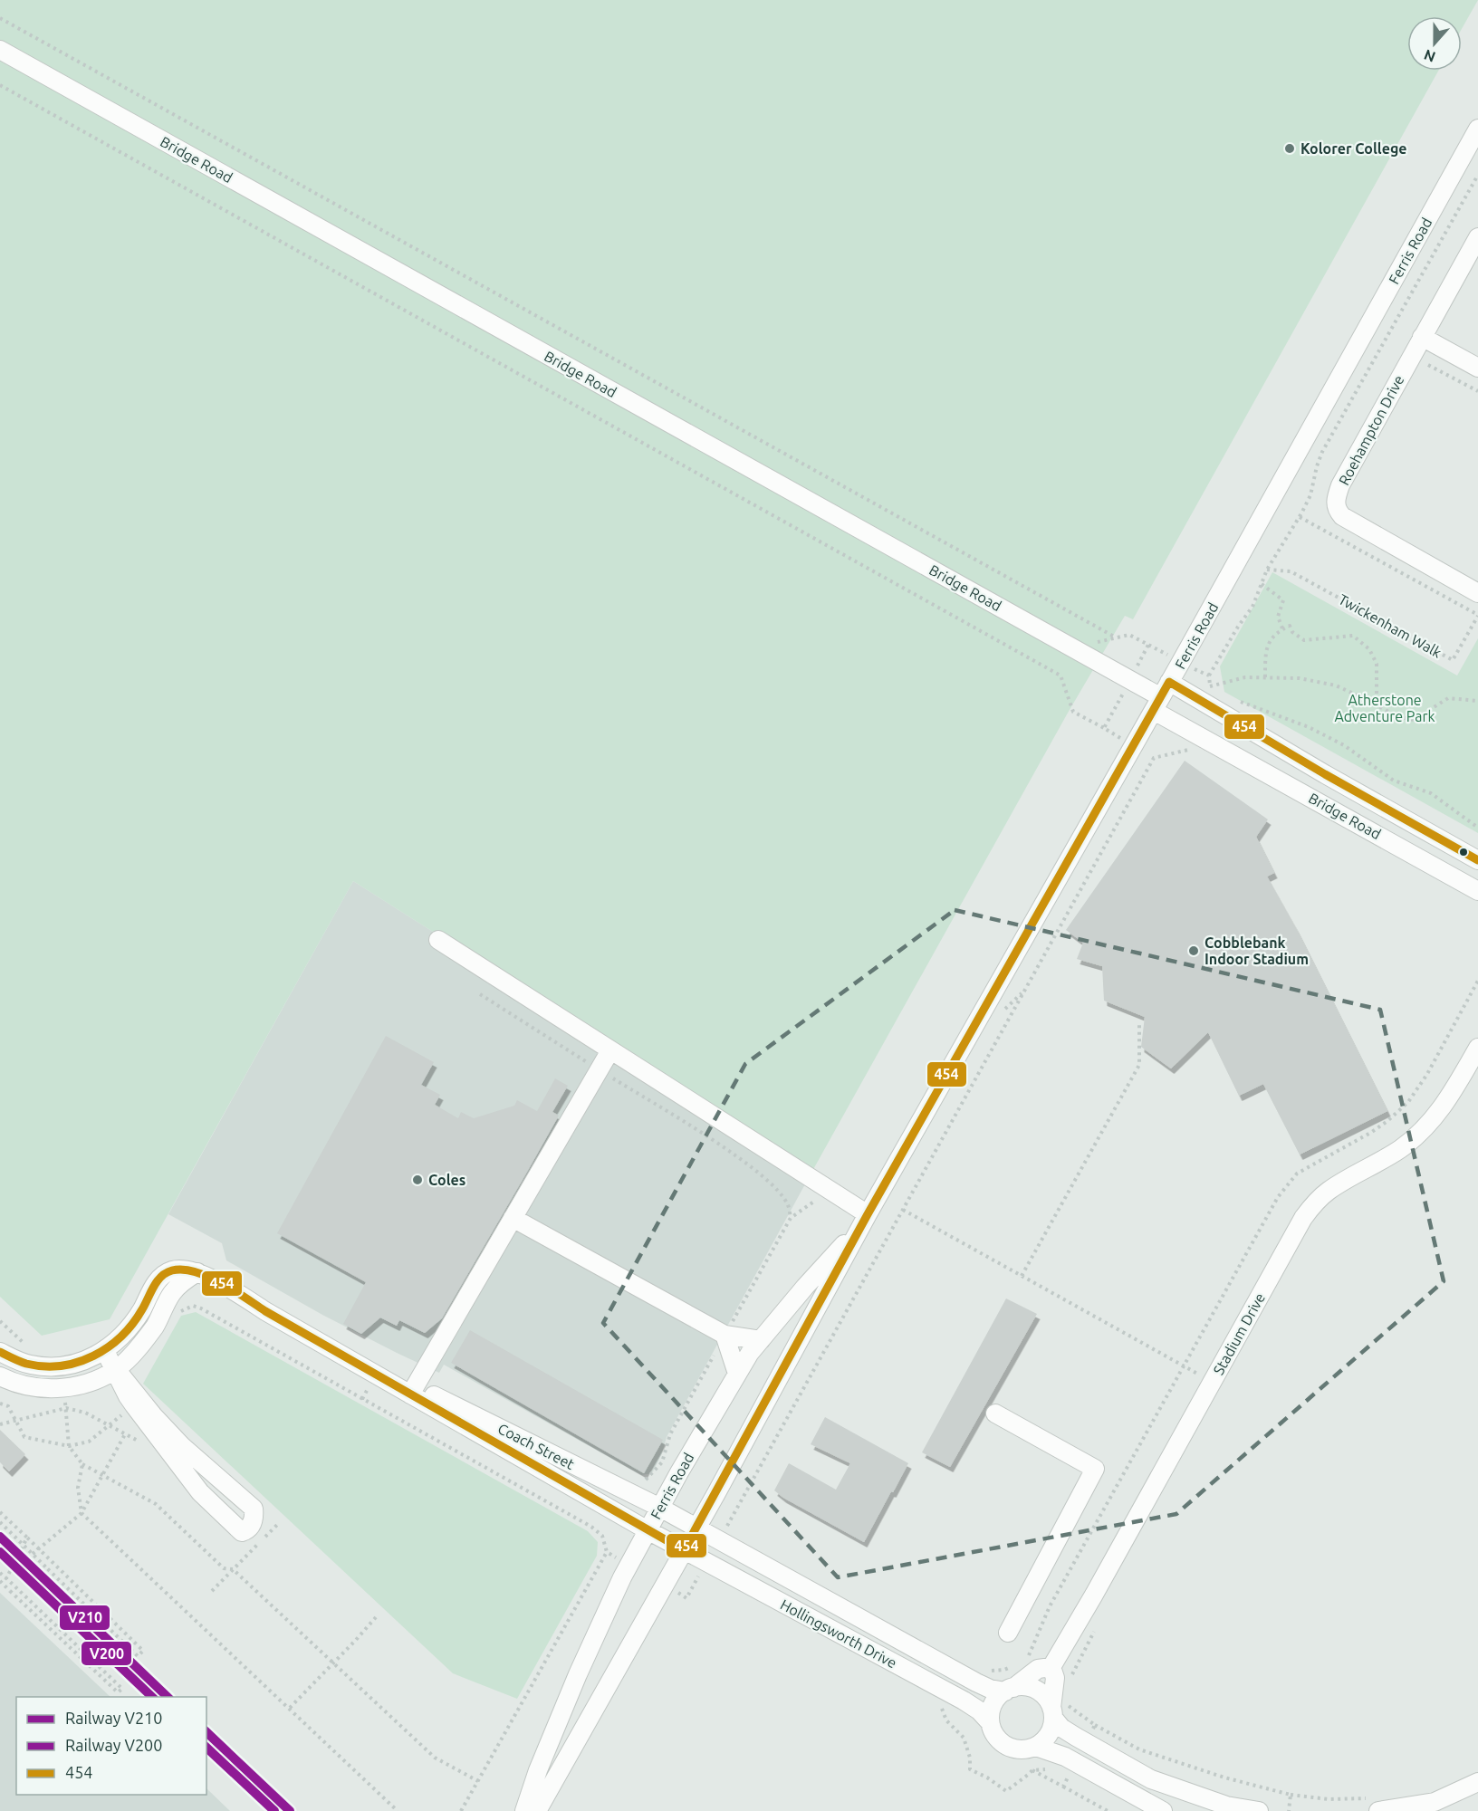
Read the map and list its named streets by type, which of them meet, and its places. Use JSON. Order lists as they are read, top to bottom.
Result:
{
  "streets": {
    "street": [
      "Bridge Road",
      "Ferris Road",
      "Roehampton Drive",
      "Stadium Drive",
      "Coach Street",
      "Hollingsworth Drive"
    ],
    "path": ["Twickenham Walk"]
  },
  "crossings": [
    ["Bridge Road", "Ferris Road"],
    ["Ferris Road", "Coach Street"],
    ["Ferris Road", "Hollingsworth Drive"],
    ["Coach Street", "Hollingsworth Drive"]
  ],
  "parks": ["Atherstone Adventure Park"],
  "places": ["Kolorer College", "Cobblebank Indoor Stadium", "Coles"],
  "lines": ["transit line 454", "rail line V210", "rail line V200"],
  "legend": ["Railway V210", "Railway V200", "454"],
  "north": "bottom"
}
